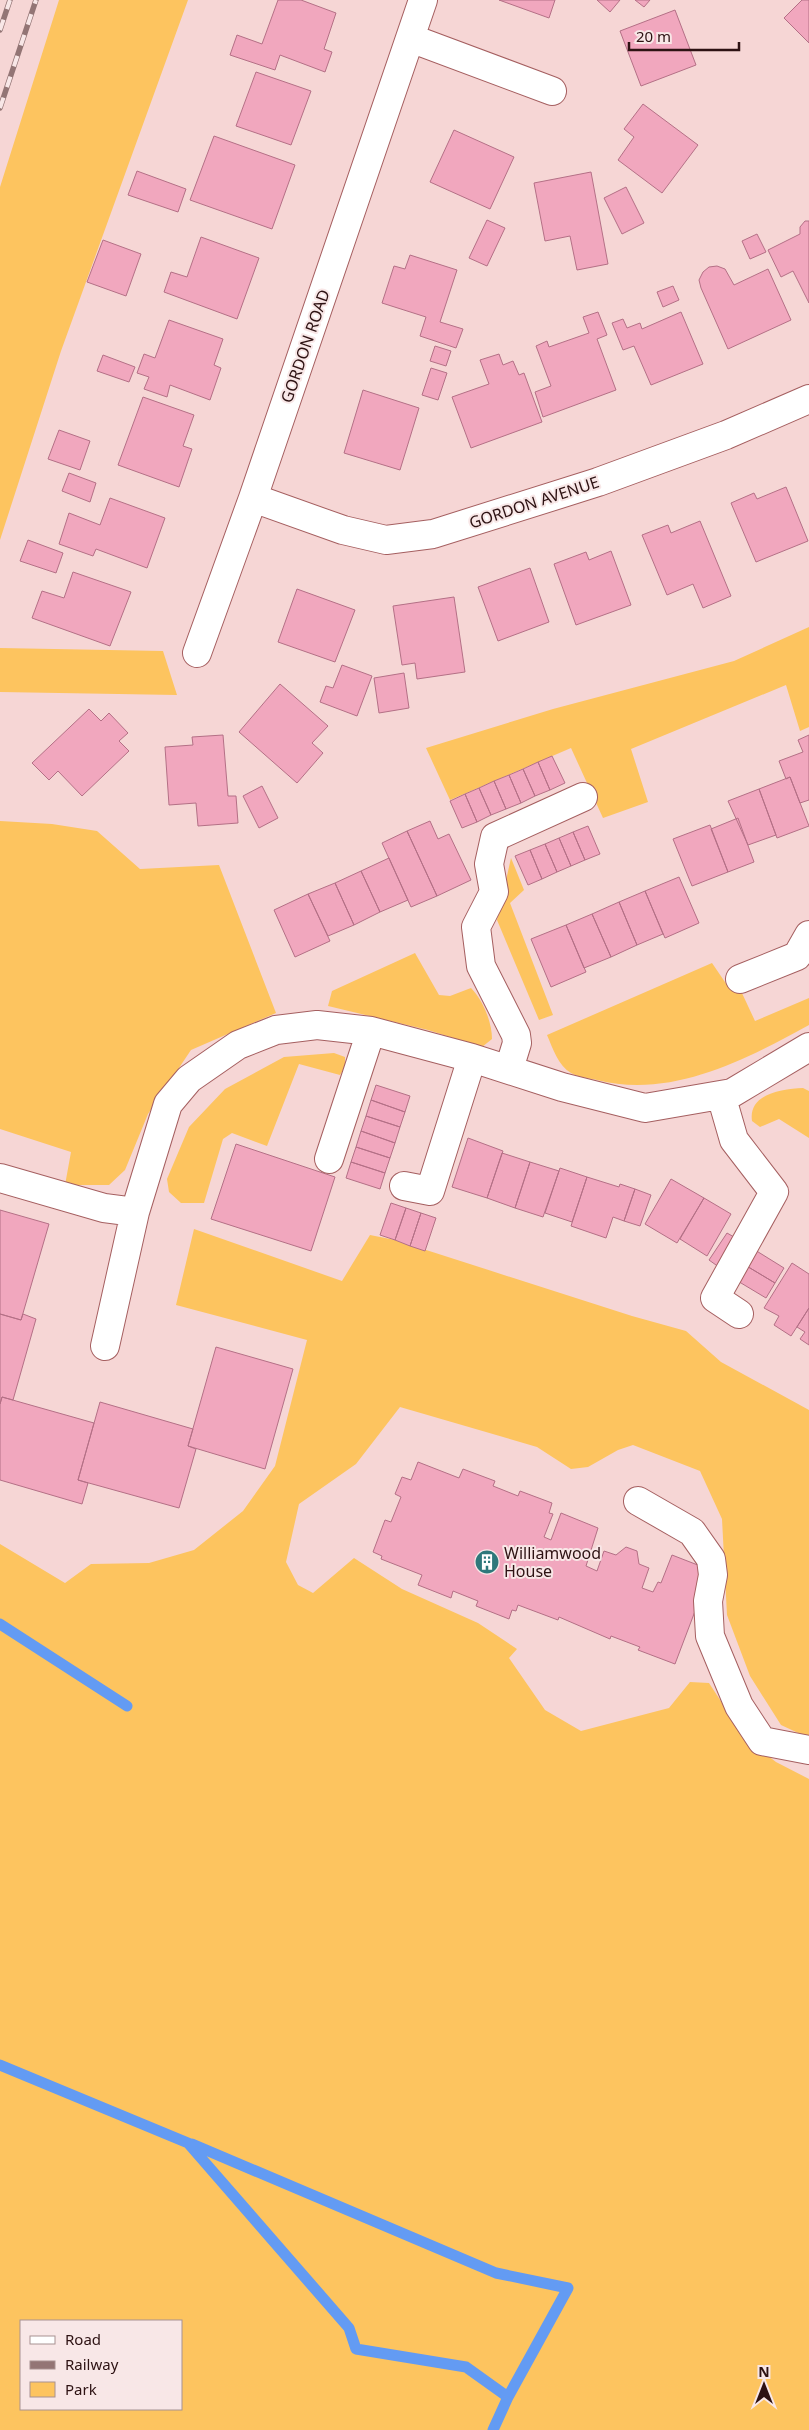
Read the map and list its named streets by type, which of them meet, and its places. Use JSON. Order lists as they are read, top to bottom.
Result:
{
  "streets": {
    "street": ["GORDON ROAD", "GORDON AVENUE"]
  },
  "crossings": [
    ["GORDON ROAD", "GORDON AVENUE"]
  ],
  "places": {
    "building": ["Williamwood House"]
  },
  "legend": ["Road", "Railway", "Park"],
  "scale_bar": "20 m",
  "north": "top"
}
